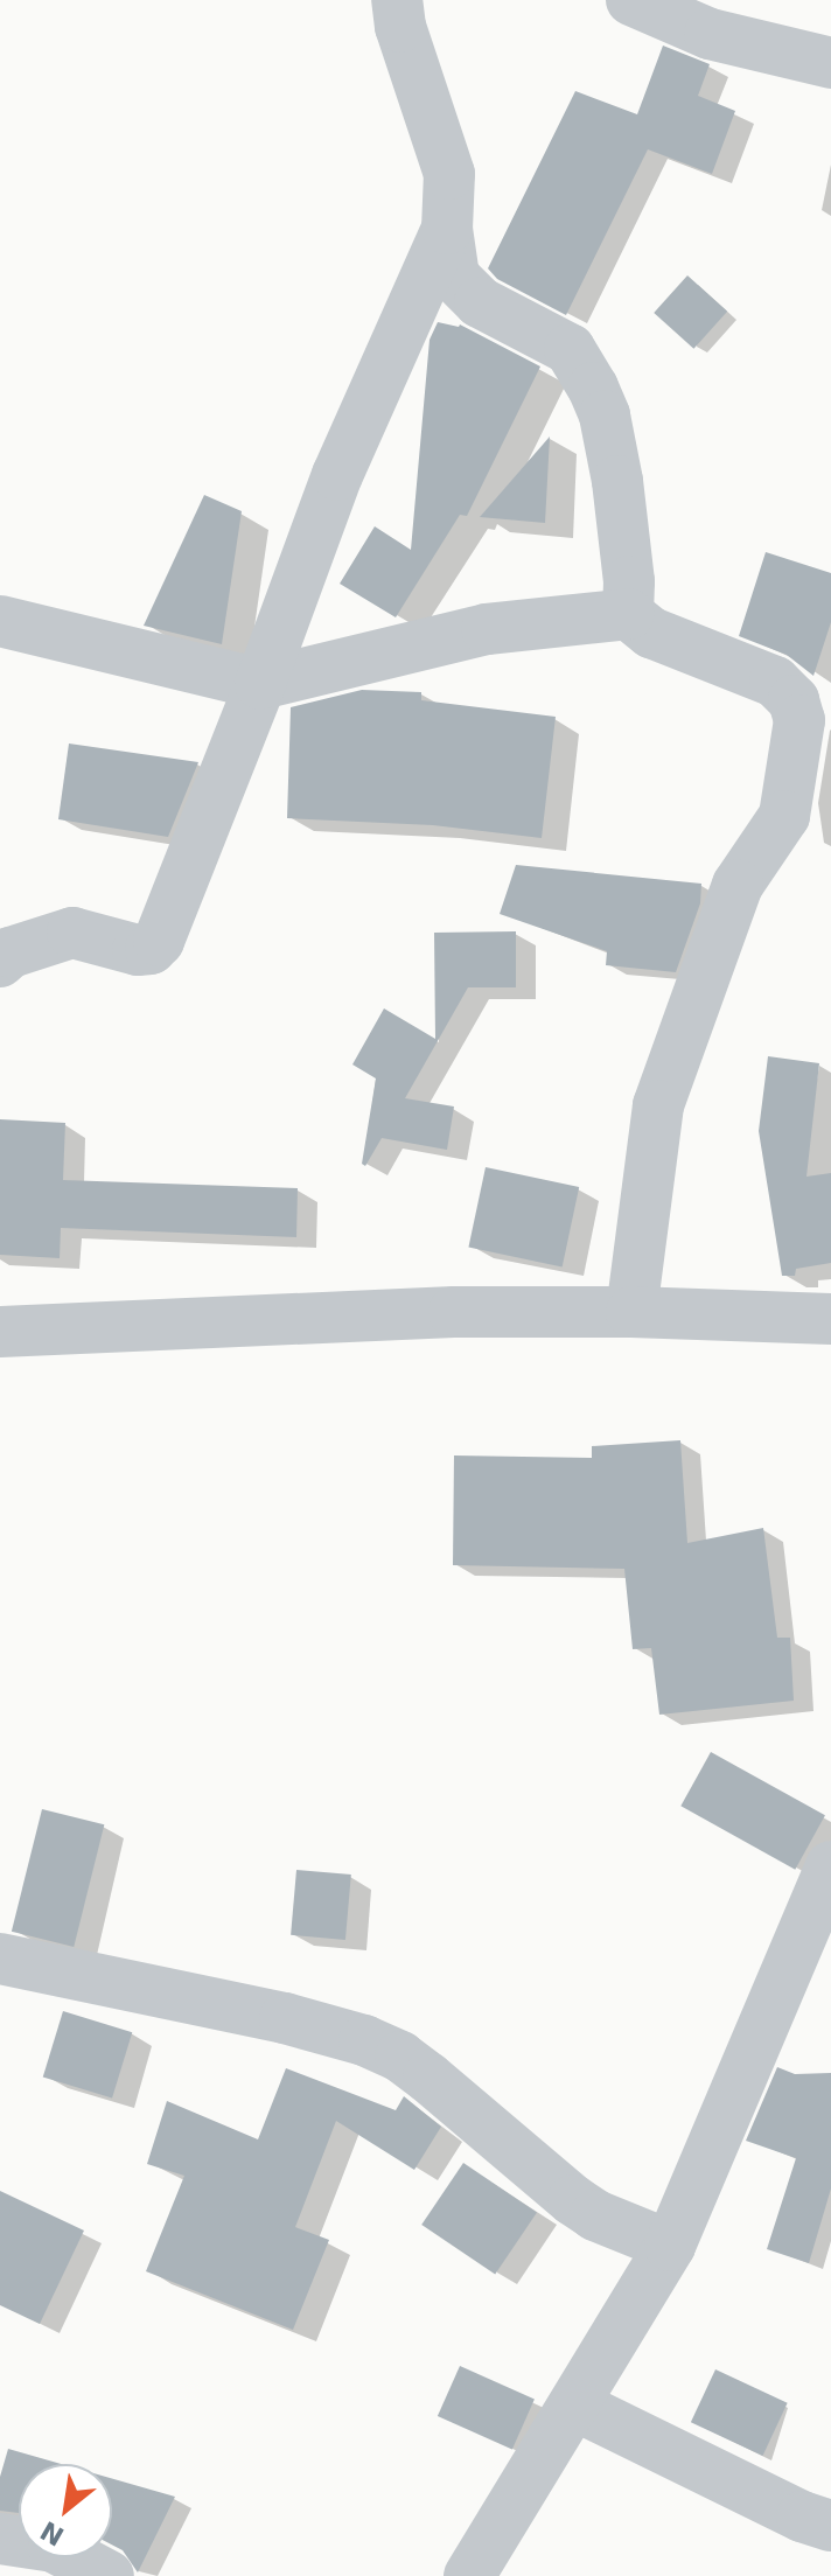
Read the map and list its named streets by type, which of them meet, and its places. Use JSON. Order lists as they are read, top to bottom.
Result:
{
  "north": "bottom left"
}
